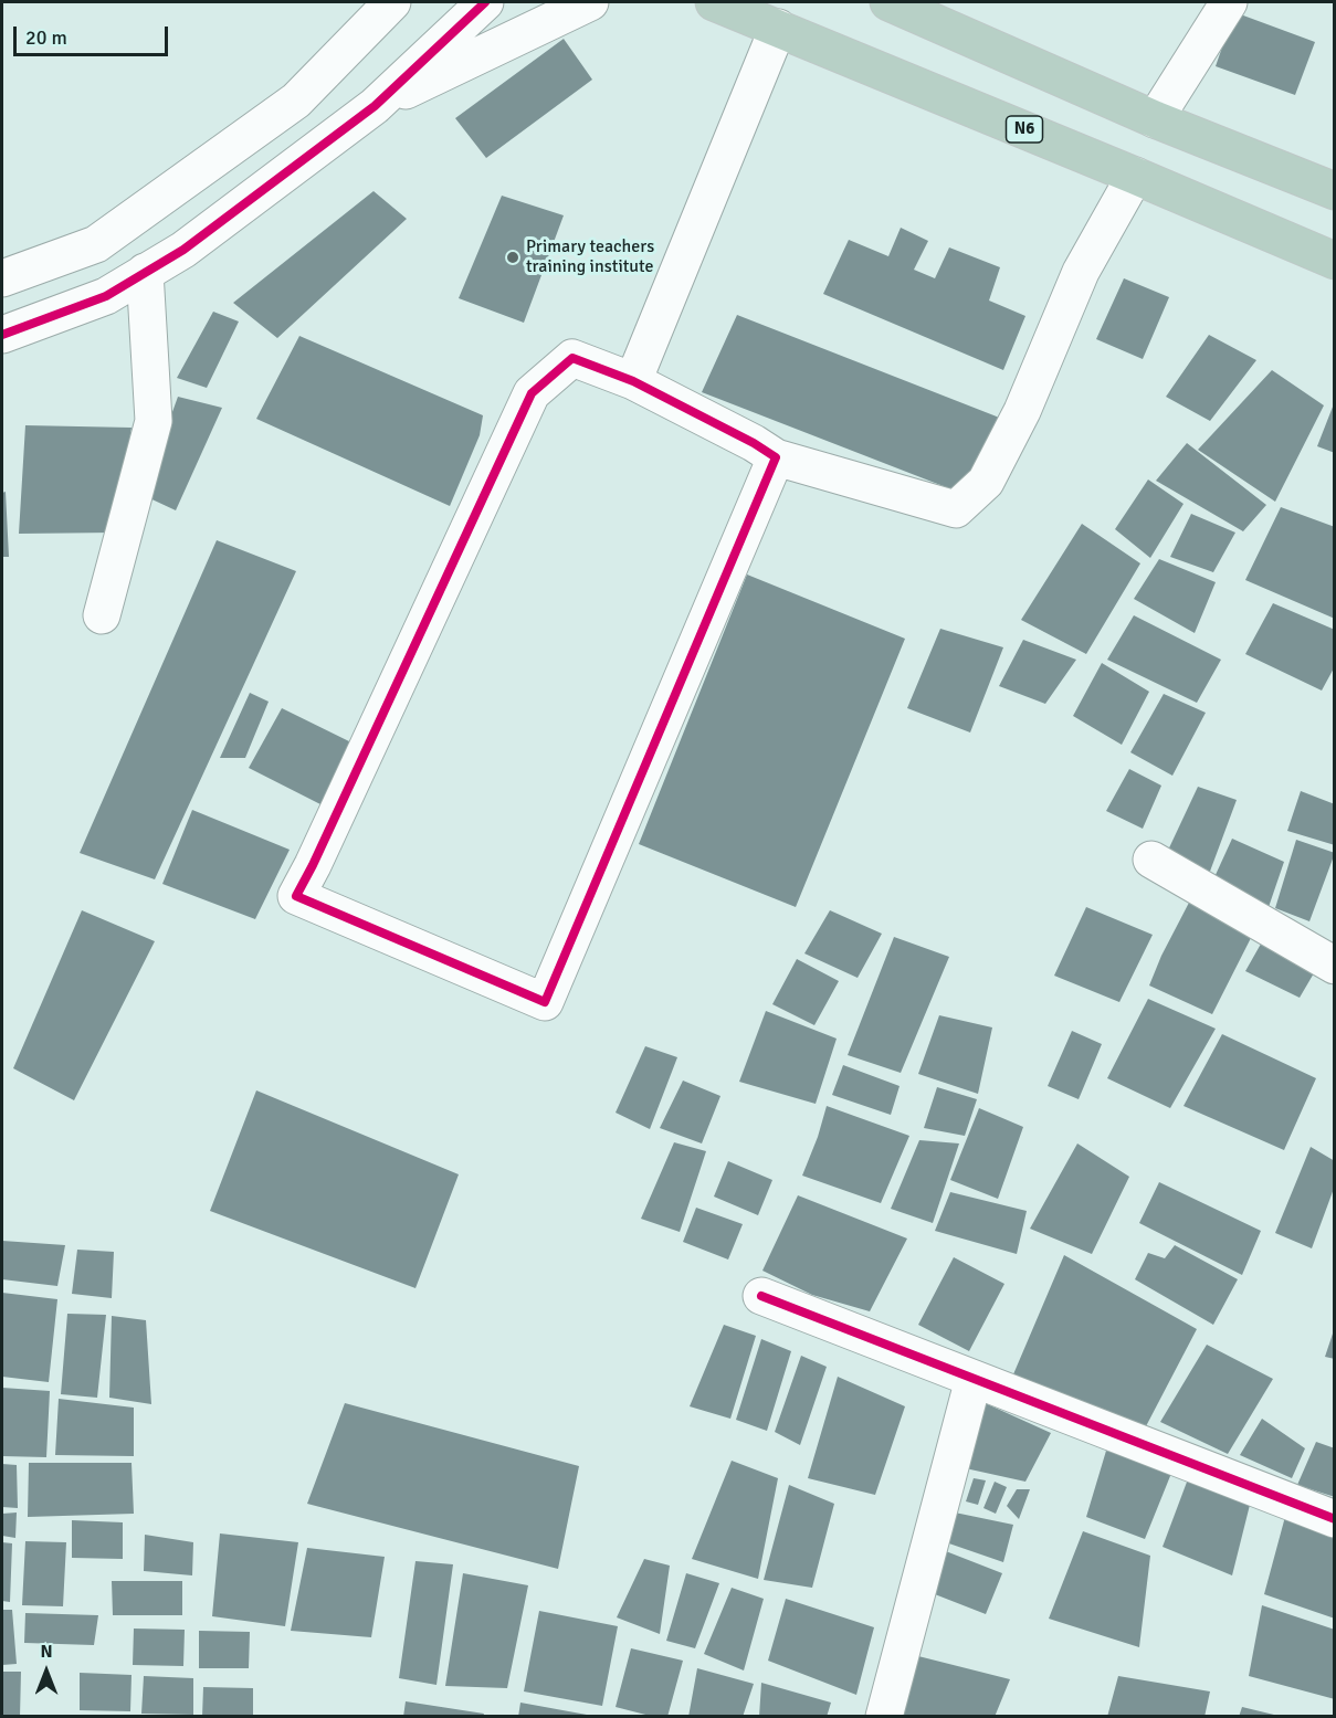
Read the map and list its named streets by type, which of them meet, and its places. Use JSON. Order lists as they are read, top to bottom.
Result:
{
  "streets": {
    "highway": ["N6"]
  },
  "places": ["Primary teachers training institute"],
  "scale_bar": "20 m",
  "north": "top"
}
